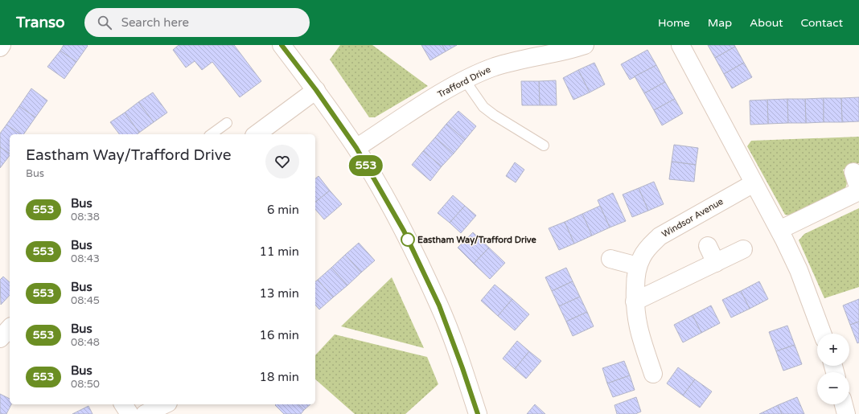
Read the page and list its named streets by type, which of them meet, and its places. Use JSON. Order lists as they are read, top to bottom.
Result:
{
  "streets": {
    "street": ["Trafford Drive", "Windsor Avenue"]
  },
  "places": ["Eastham Way/Trafford Drive"],
  "lines": ["bus line 553"],
  "page": {
    "header": "Transo",
    "search": "Search here",
    "nav": [
      "Home",
      "Map",
      "About",
      "Contact"
    ],
    "on_map": "553",
    "heading": ["Eastham Way/Trafford Drive", "Bus"],
    "list": [
      {
        "mark": "553",
        "name": "Bus",
        "note": "08:38",
        "value": "6 min"
      },
      {
        "mark": "553",
        "name": "Bus",
        "note": "08:43",
        "value": "11 min"
      },
      {
        "mark": "553",
        "name": "Bus",
        "note": "08:45",
        "value": "13 min"
      },
      {
        "mark": "553",
        "name": "Bus",
        "note": "08:48",
        "value": "16 min"
      },
      {
        "mark": "553",
        "name": "Bus",
        "note": "08:50",
        "value": "18 min"
      }
    ],
    "map_buttons": ["+", "−"]
  }
}
